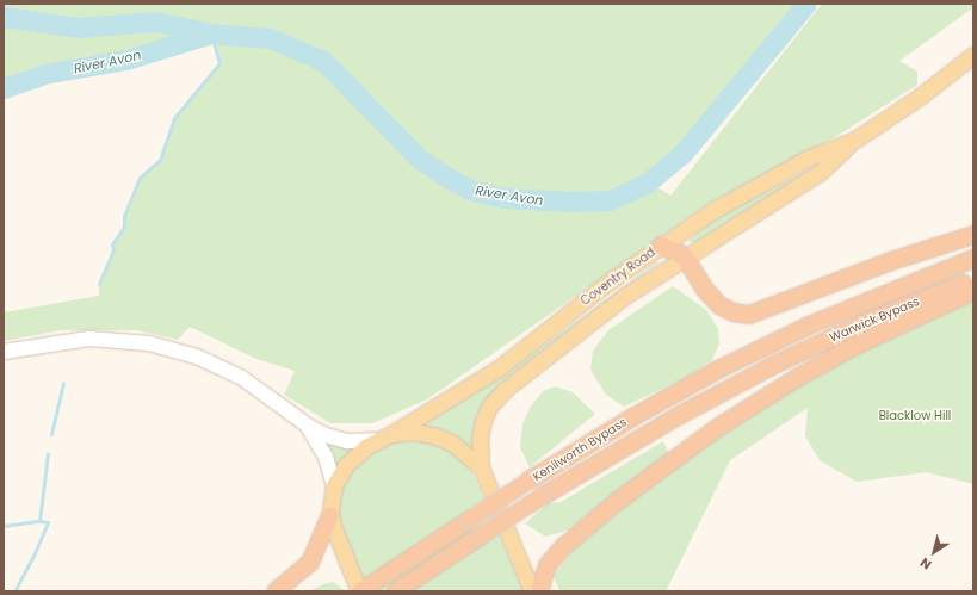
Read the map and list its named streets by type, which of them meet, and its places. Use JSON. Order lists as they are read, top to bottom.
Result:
{
  "streets": {
    "highway": ["Warwick Bypass", "Kenilworth Bypass"],
    "main road": ["Coventry Road"]
  },
  "crossings": [
    ["Warwick Bypass", "Kenilworth Bypass"]
  ],
  "water": ["River Avon"],
  "parks": ["Blacklow Hill"],
  "north": "bottom left"
}
